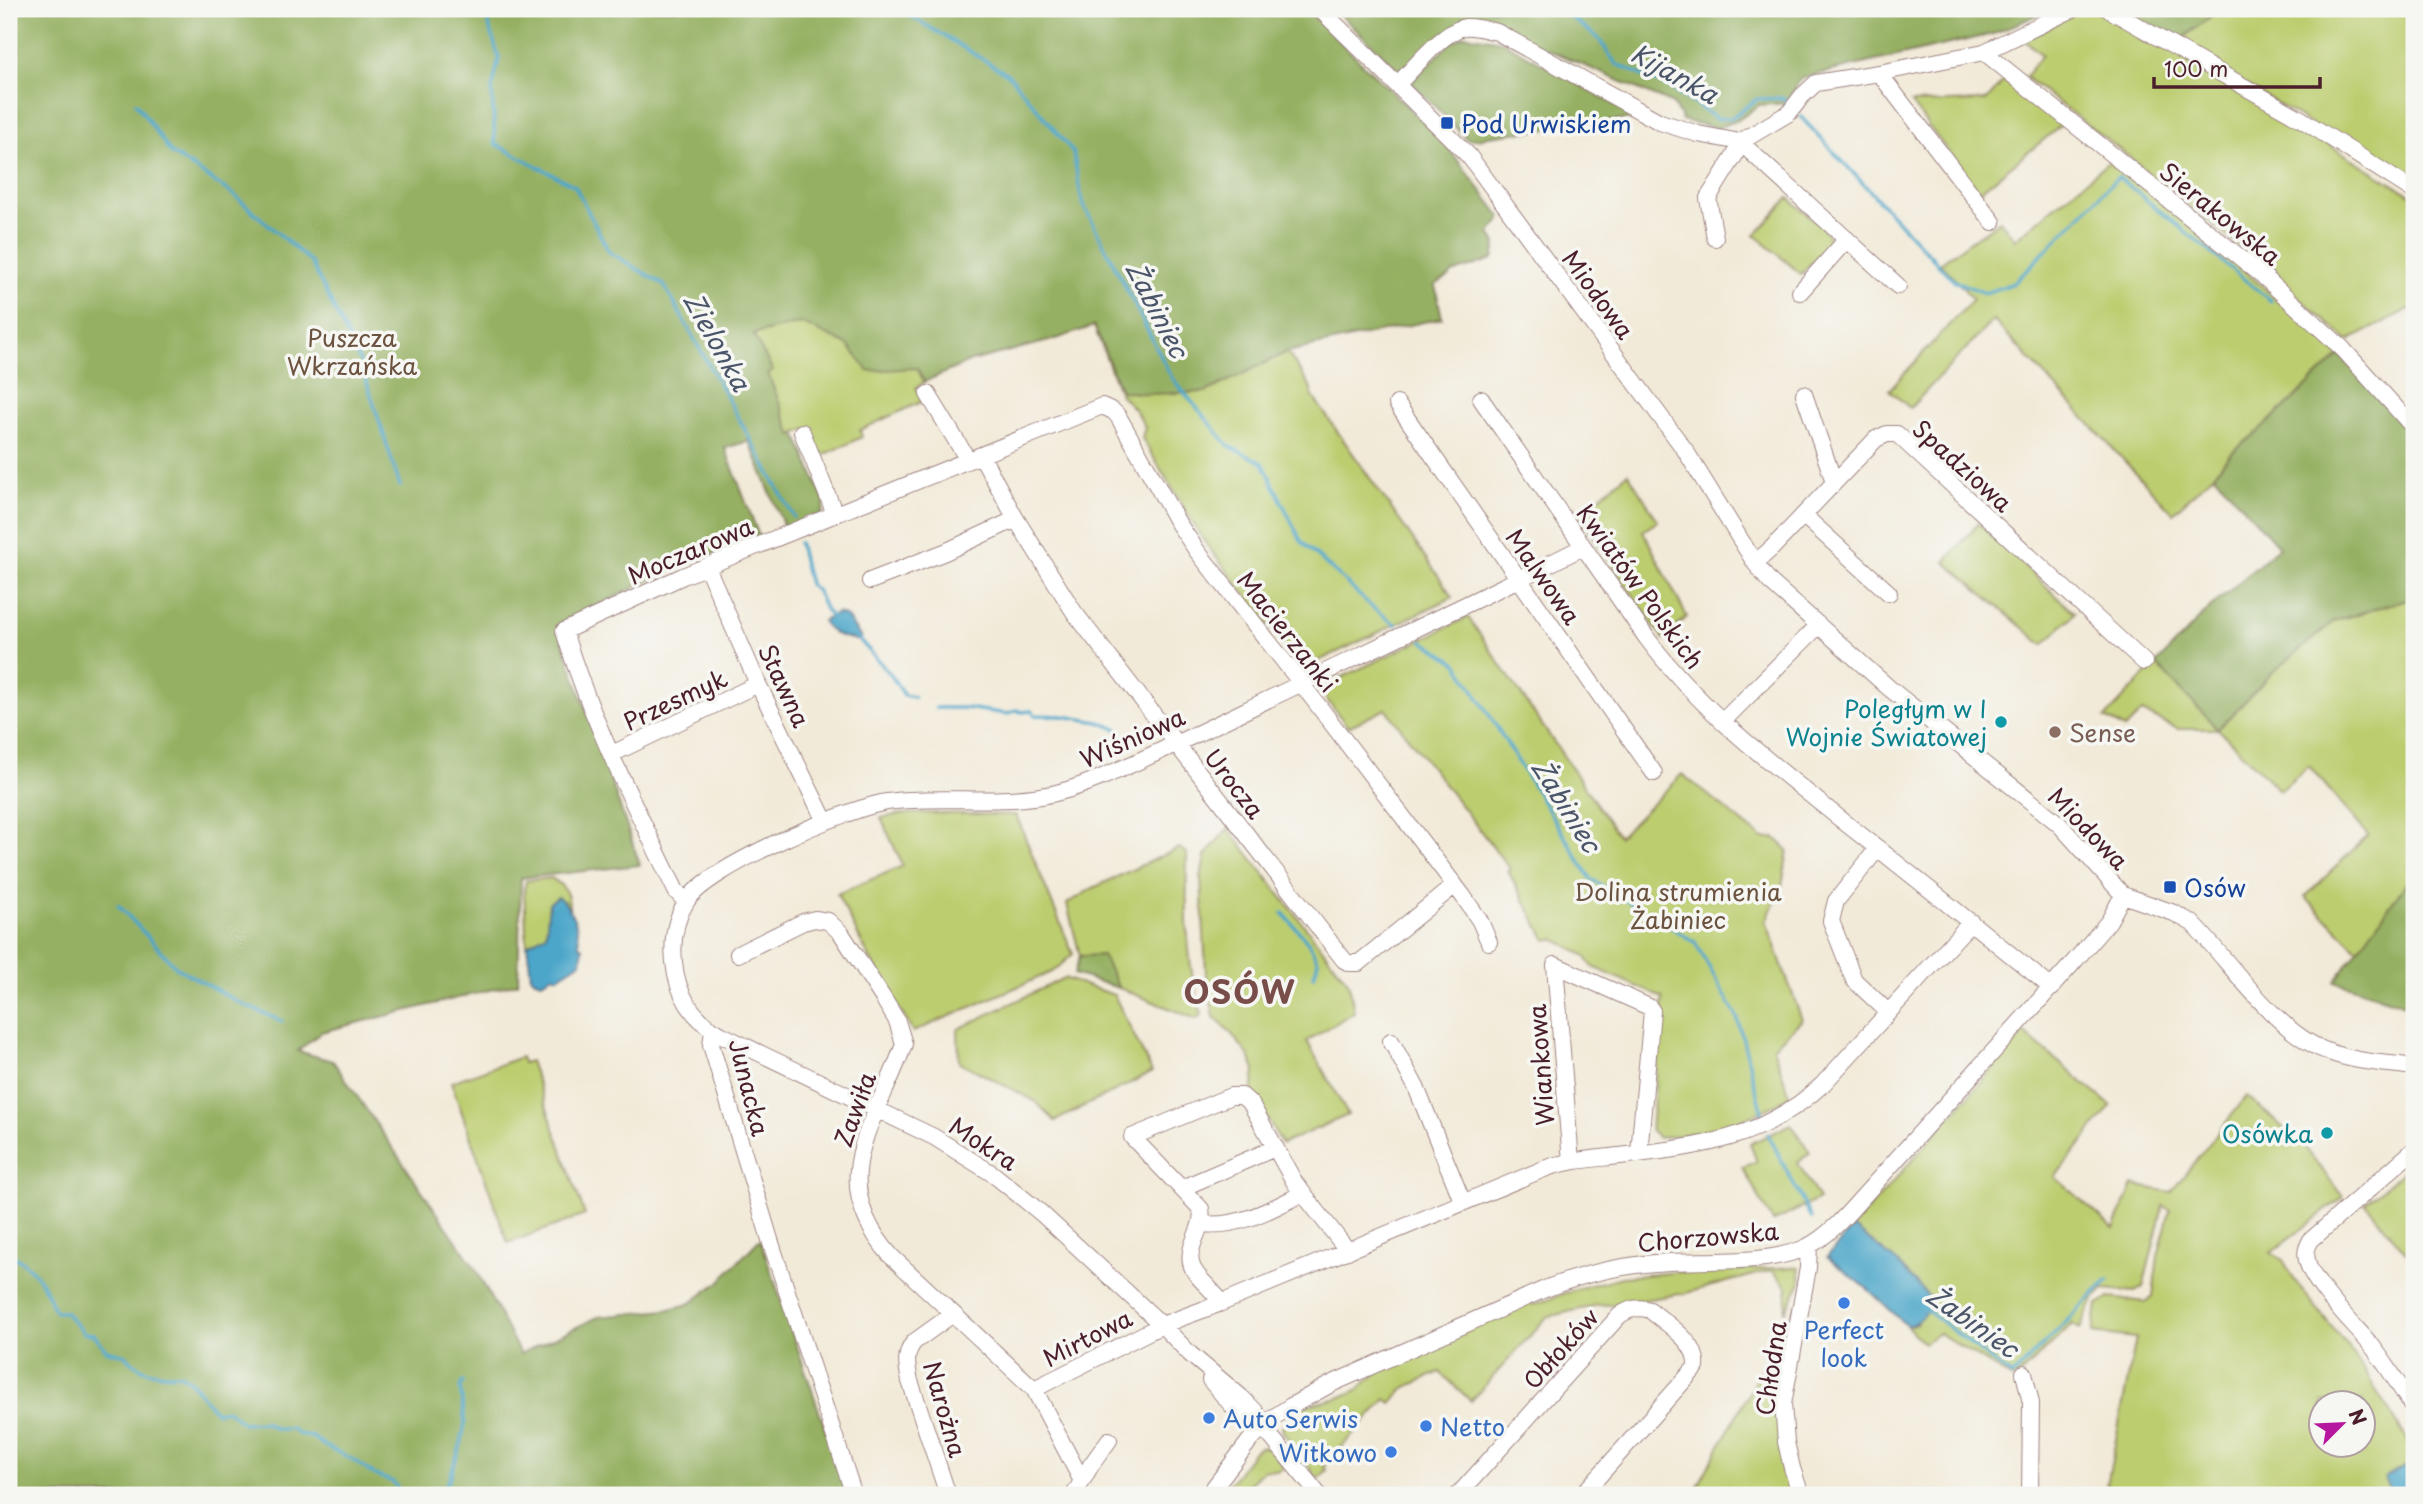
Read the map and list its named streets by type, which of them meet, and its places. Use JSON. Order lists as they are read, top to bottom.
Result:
{
  "streets": {
    "street": [
      "Sierakowska",
      "Miodowa",
      "Spadziowa",
      "Moczarowa",
      "Malwowa",
      "Kwiatów Polskich",
      "Macierzanki",
      "Stawna",
      "Przesmyk",
      "Wiśniowa",
      "Urocza",
      "Wiankowa",
      "Junacka",
      "Zawiła",
      "Mokra",
      "Chorzowska",
      "Mirtowa",
      "Obłoków",
      "Chłodna",
      "Narożna"
    ]
  },
  "crossings": [
    ["Miodowa", "Spadziowa"],
    ["Miodowa", "Chorzowska"],
    ["Moczarowa", "Macierzanki"],
    ["Moczarowa", "Stawna"],
    ["Moczarowa", "Przesmyk"],
    ["Moczarowa", "Urocza"],
    ["Malwowa", "Wiśniowa"],
    ["Kwiatów Polskich", "Wiśniowa"],
    ["Kwiatów Polskich", "Chorzowska"],
    ["Kwiatów Polskich", "Mirtowa"],
    ["Macierzanki", "Wiśniowa"],
    ["Macierzanki", "Urocza"],
    ["Stawna", "Przesmyk"],
    ["Stawna", "Wiśniowa"],
    ["Wiśniowa", "Urocza"],
    ["Wiśniowa", "Junacka"],
    ["Wiankowa", "Mirtowa"],
    ["Junacka", "Mokra"],
    ["Zawiła", "Mokra"],
    ["Zawiła", "Mirtowa"],
    ["Zawiła", "Narożna"],
    ["Mokra", "Chorzowska"],
    ["Mokra", "Mirtowa"],
    ["Chorzowska", "Chłodna"]
  ],
  "districts": ["OSÓW"],
  "water": ["Kijanka", "Żabiniec", "Zielonka"],
  "parks": ["Puszcza Wkrzańska", "Dolina strumienia Żabiniec"],
  "places": {
    "transit": ["Pod Urwiskiem", "Osów"],
    "other": [
      "Poległym w I Wojnie Światowej",
      "Sense",
      "Osówka",
      "Perfect look",
      "Auto Serwis",
      "Netto",
      "Witkowo"
    ]
  },
  "scale_bar": "100 m",
  "north": "top right"
}
